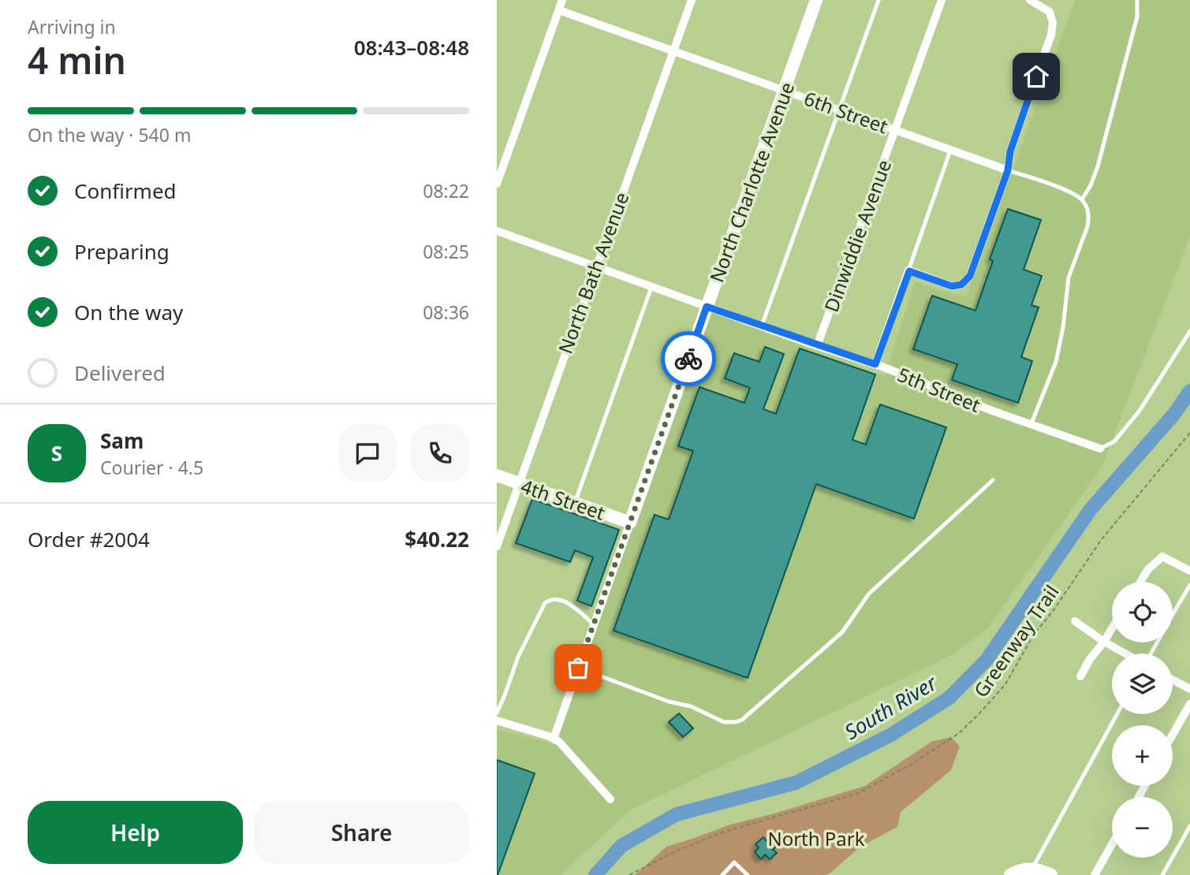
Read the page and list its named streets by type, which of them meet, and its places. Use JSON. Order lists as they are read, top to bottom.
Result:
{
  "streets": {
    "street": [
      "6th Street",
      "North Charlotte Avenue",
      "Dinwiddie Avenue",
      "North Bath Avenue",
      "5th Street",
      "4th Street"
    ],
    "path": ["Greenway Trail"]
  },
  "crossings": [
    ["6th Street", "North Charlotte Avenue"],
    ["6th Street", "Dinwiddie Avenue"],
    ["6th Street", "North Bath Avenue"],
    ["North Charlotte Avenue", "5th Street"],
    ["North Charlotte Avenue", "4th Street"],
    ["Dinwiddie Avenue", "5th Street"],
    ["North Bath Avenue", "5th Street"],
    ["North Bath Avenue", "4th Street"]
  ],
  "water": ["South River"],
  "parks": ["North Park"],
  "page": {
    "heading": ["4 min", "Arriving in", "08:43–08:48"],
    "panel": [
      "Sam",
      "Courier · 4.5",
      "Order #2004",
      "$40.22"
    ],
    "bar": "On the way · 540 m",
    "list": [
      ["Confirmed", "08:22"],
      ["Preparing", "08:25"],
      ["On the way", "08:36"],
      "Delivered"
    ],
    "round": "S",
    "map_buttons": ["+", "−"],
    "buttons": ["Help", "Share"]
  }
}
